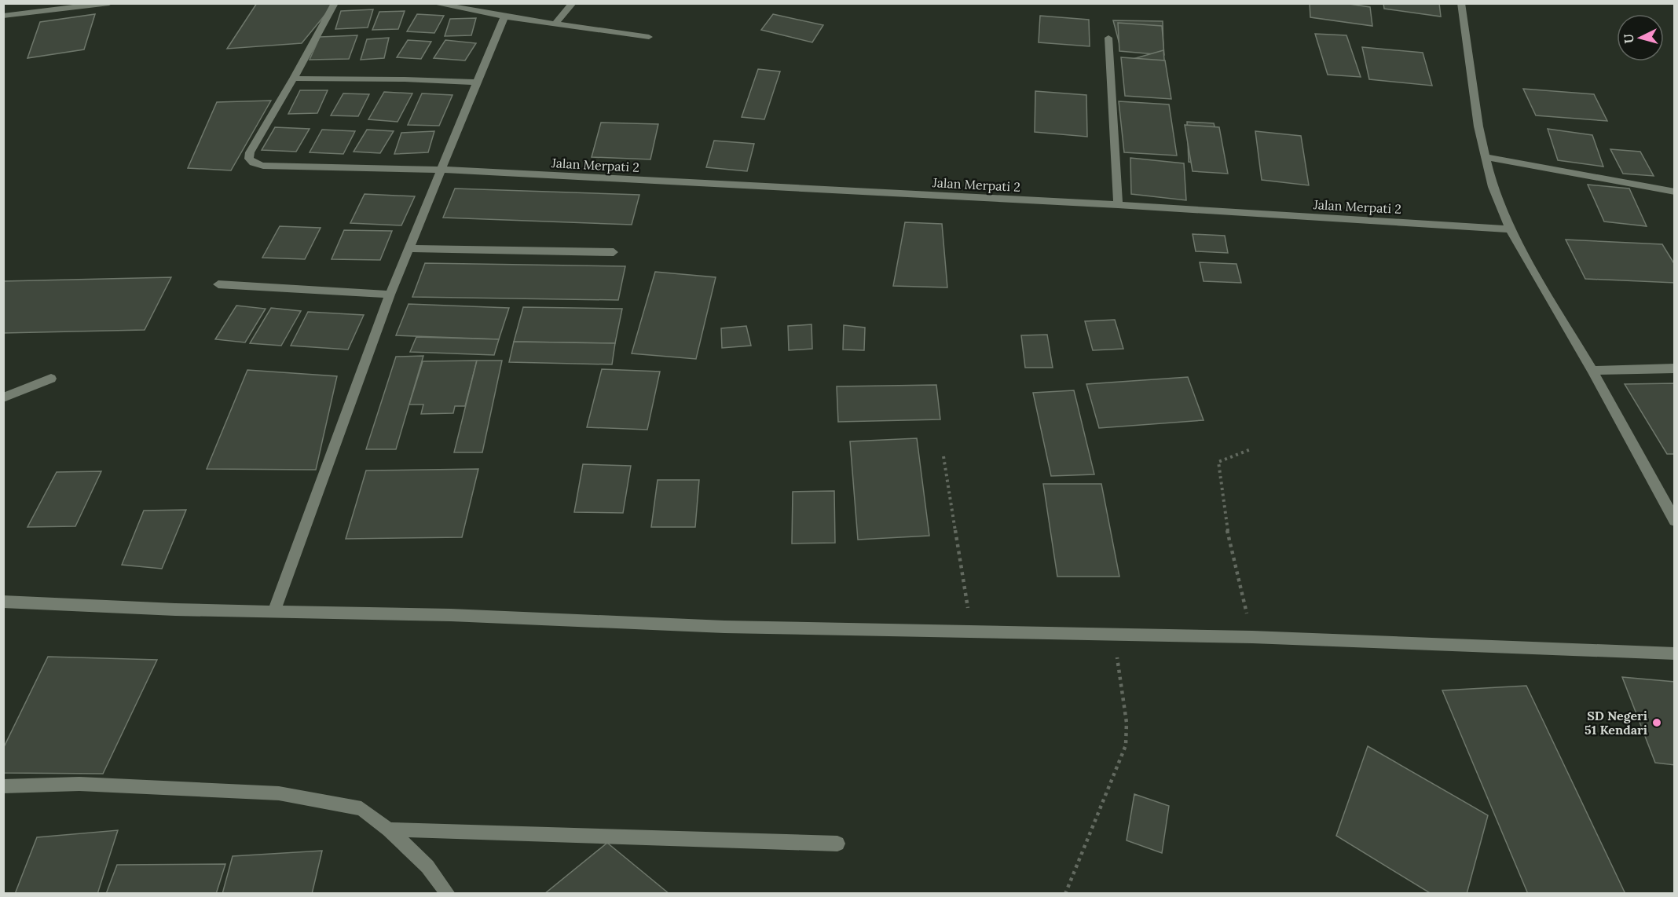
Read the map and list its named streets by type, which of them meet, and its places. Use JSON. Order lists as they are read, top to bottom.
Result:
{
  "streets": {
    "street": ["Jalan Merpati 2"]
  },
  "places": ["SD Negeri 51 Kendari"],
  "north": "left"
}
